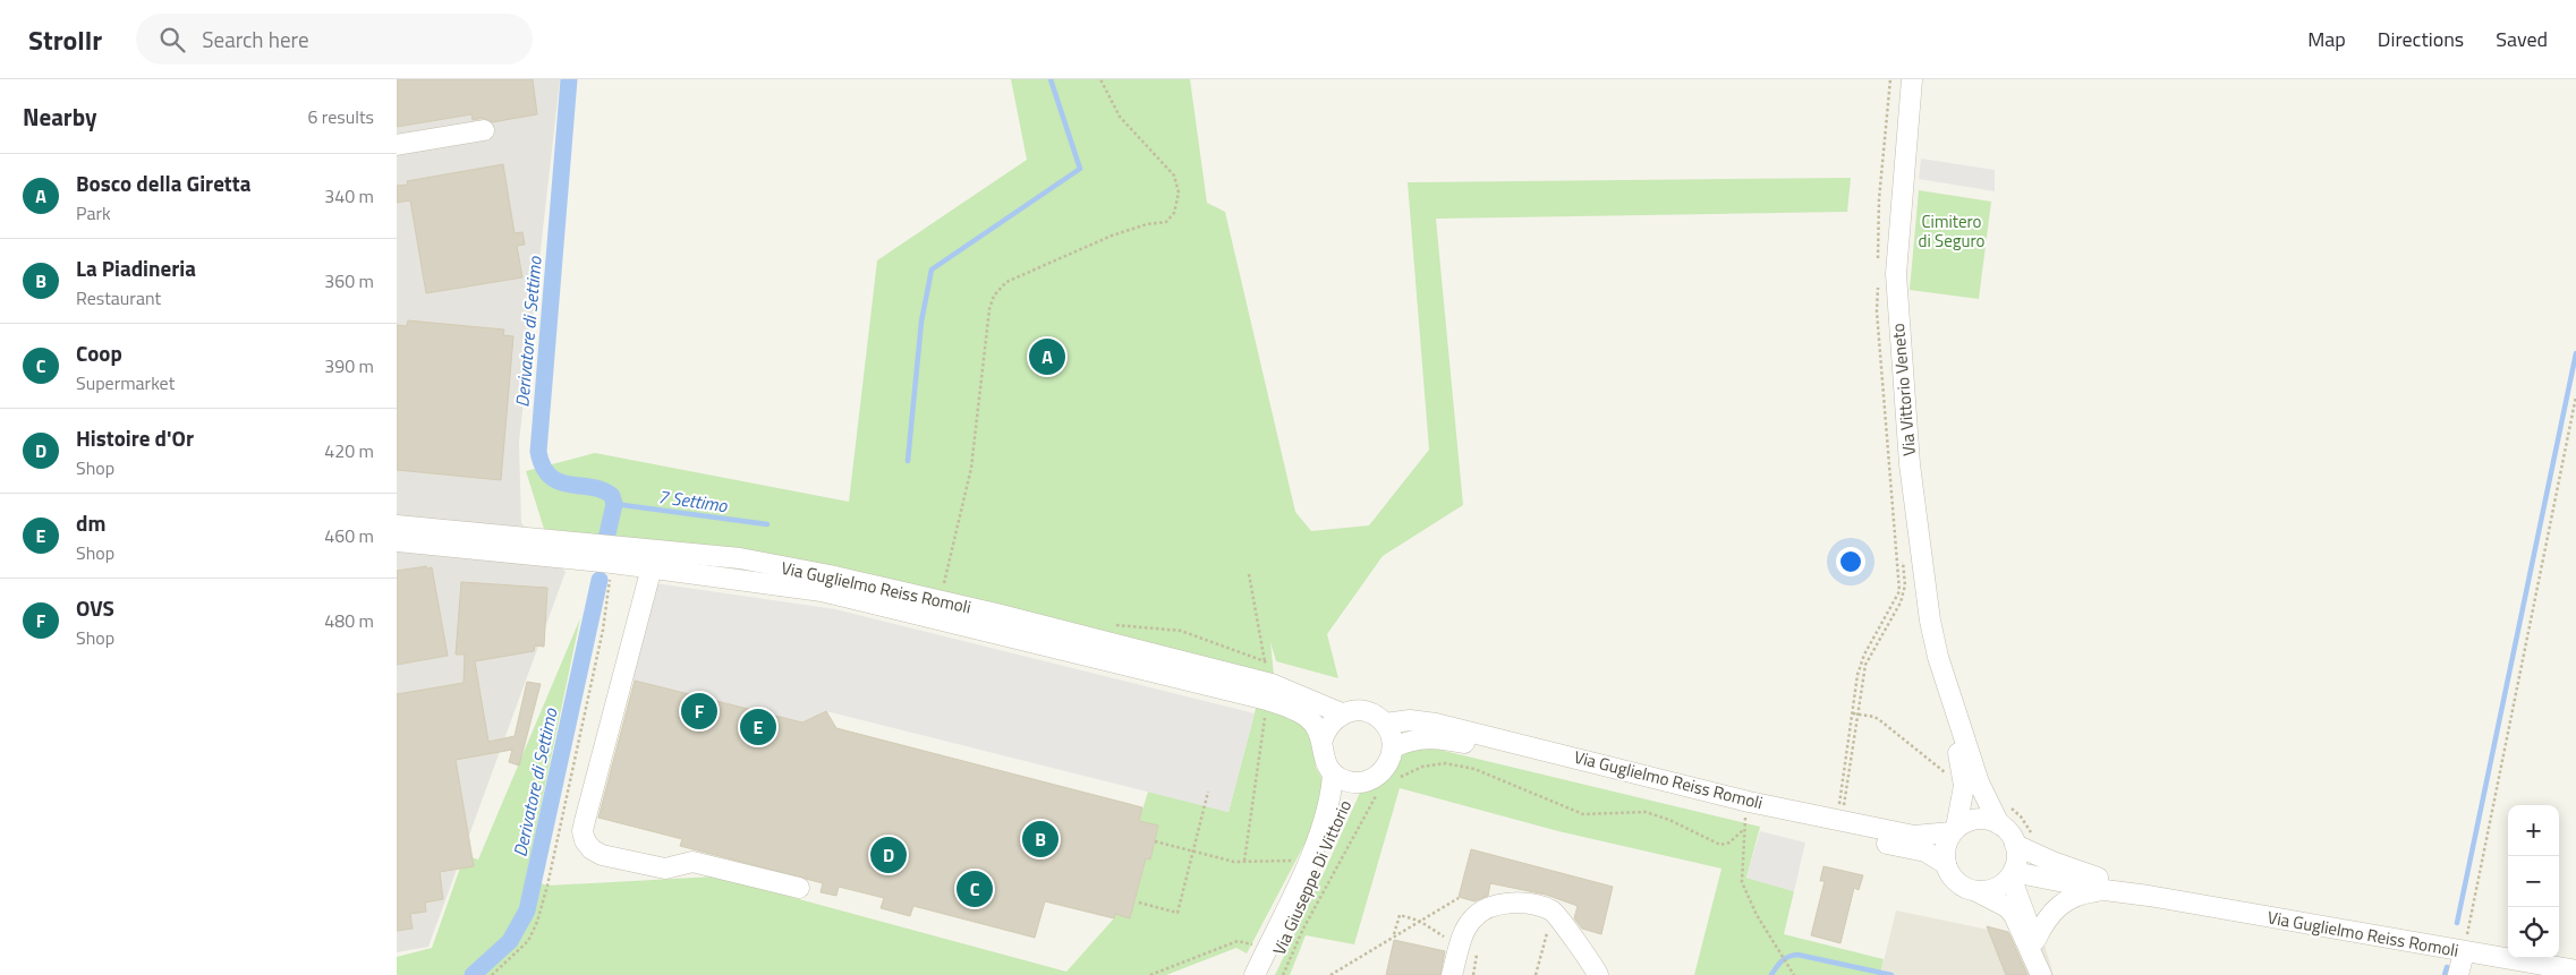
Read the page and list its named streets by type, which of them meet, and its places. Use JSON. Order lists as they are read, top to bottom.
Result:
{
  "streets": {
    "street": ["Via Vittorio Veneto", "Via Guglielmo Reiss Romoli", "Via Giuseppe Di Vittorio"]
  },
  "crossings": [
    ["Via Guglielmo Reiss Romoli", "Via Giuseppe Di Vittorio"]
  ],
  "water": ["Derivatore di Settimo", "7 Settimo"],
  "parks": ["Cimitero di Seguro"],
  "page": {
    "header": "Strollr",
    "search": "Search here",
    "nav": ["Map", "Directions", "Saved"],
    "heading": ["Nearby", "6 results"],
    "list": [
      {
        "mark": "A",
        "name": "Bosco della Giretta",
        "note": "Park",
        "value": "340 m"
      },
      {
        "mark": "B",
        "name": "La Piadineria",
        "note": "Restaurant",
        "value": "360 m"
      },
      {
        "mark": "C",
        "name": "Coop",
        "note": "Supermarket",
        "value": "390 m"
      },
      {
        "mark": "D",
        "name": "Histoire d'Or",
        "note": "Shop",
        "value": "420 m"
      },
      {
        "mark": "E",
        "name": "dm",
        "note": "Shop",
        "value": "460 m"
      },
      {
        "mark": "F",
        "name": "OVS",
        "note": "Shop",
        "value": "480 m"
      }
    ],
    "pins": [
      "A",
      "F",
      "E",
      "B",
      "D",
      "C"
    ],
    "map_buttons": ["+", "−"]
  }
}
